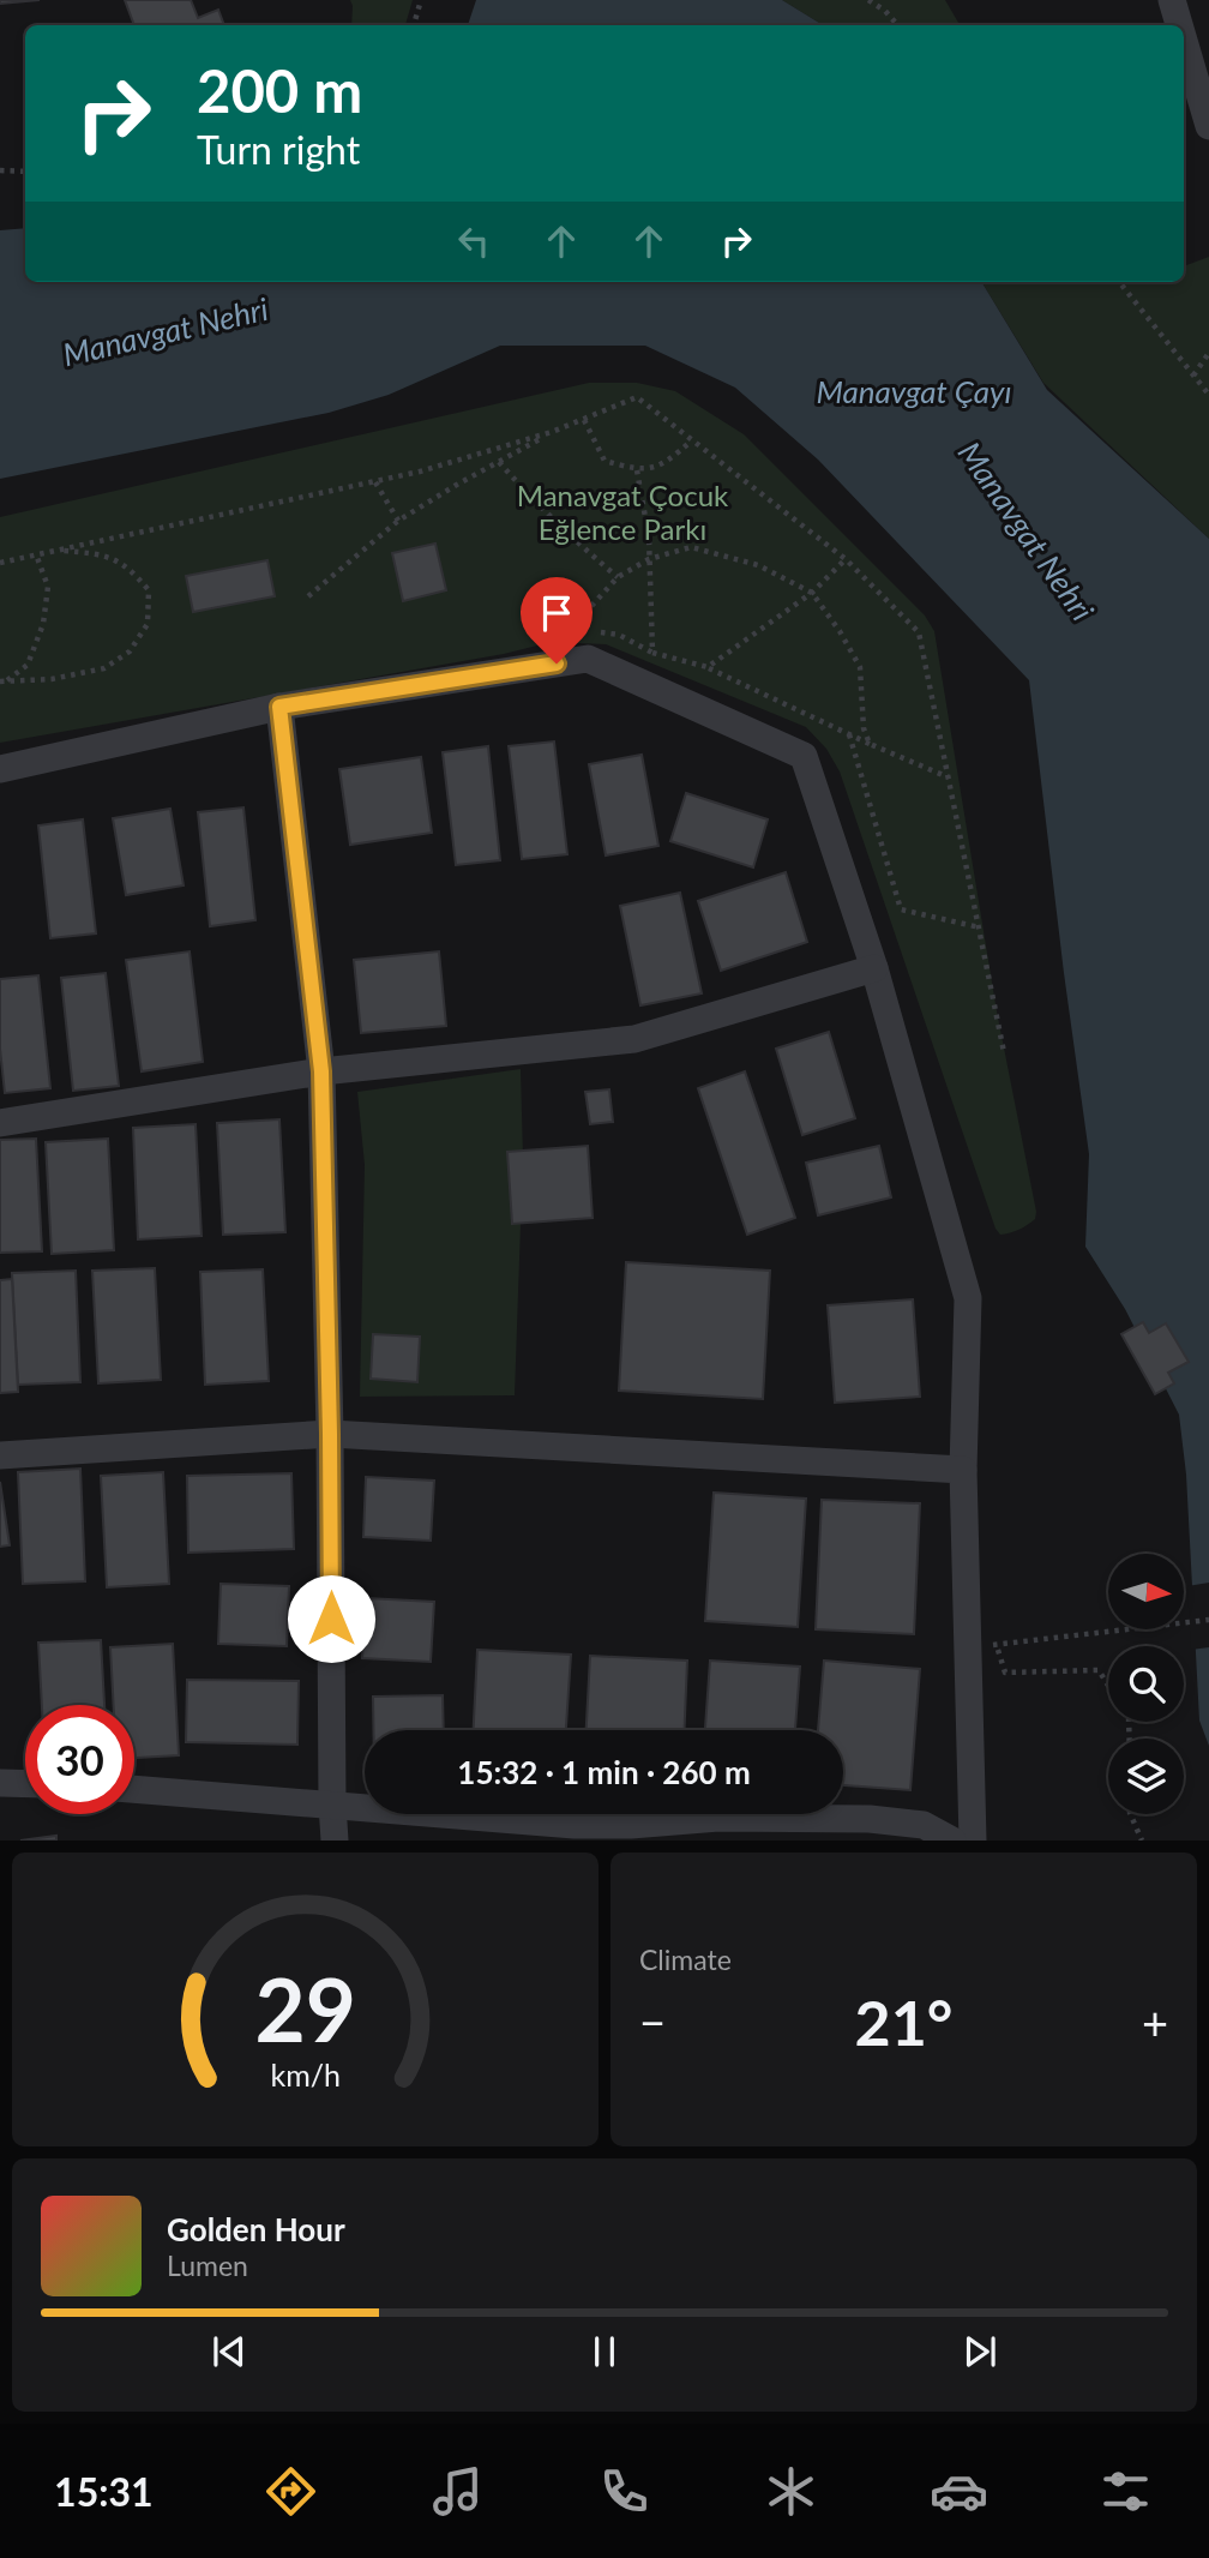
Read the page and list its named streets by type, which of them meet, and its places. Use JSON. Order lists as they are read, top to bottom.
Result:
{
  "water": ["Manavgat Nehri", "Manavgat Çayı"],
  "parks": ["Manavgat Çocuk Eğlence Parkı"],
  "north": "right",
  "page": {
    "turn": ["200 m", "Turn right"],
    "limit": "30",
    "trip": "15:32 · 1 min · 260 m",
    "tile": "Climate",
    "heat": ["−", "21°", "+"],
    "song": ["Golden Hour", "Lumen"],
    "tabs": "15:31",
    "gauge": ["29", "km/h"]
  }
}
